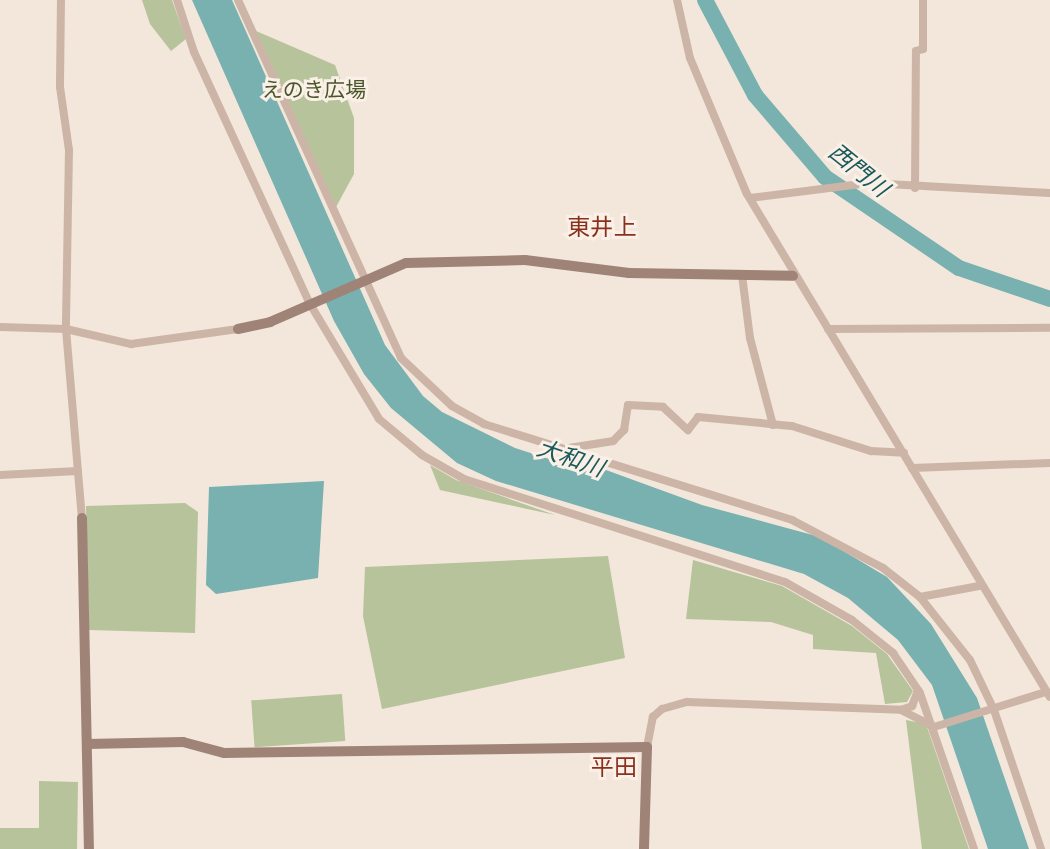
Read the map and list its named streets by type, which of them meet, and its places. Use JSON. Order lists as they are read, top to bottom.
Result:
{
  "districts": ["東井上", "平田"],
  "water": ["西門川", "大和川"],
  "parks": ["えのき広場"]
}
